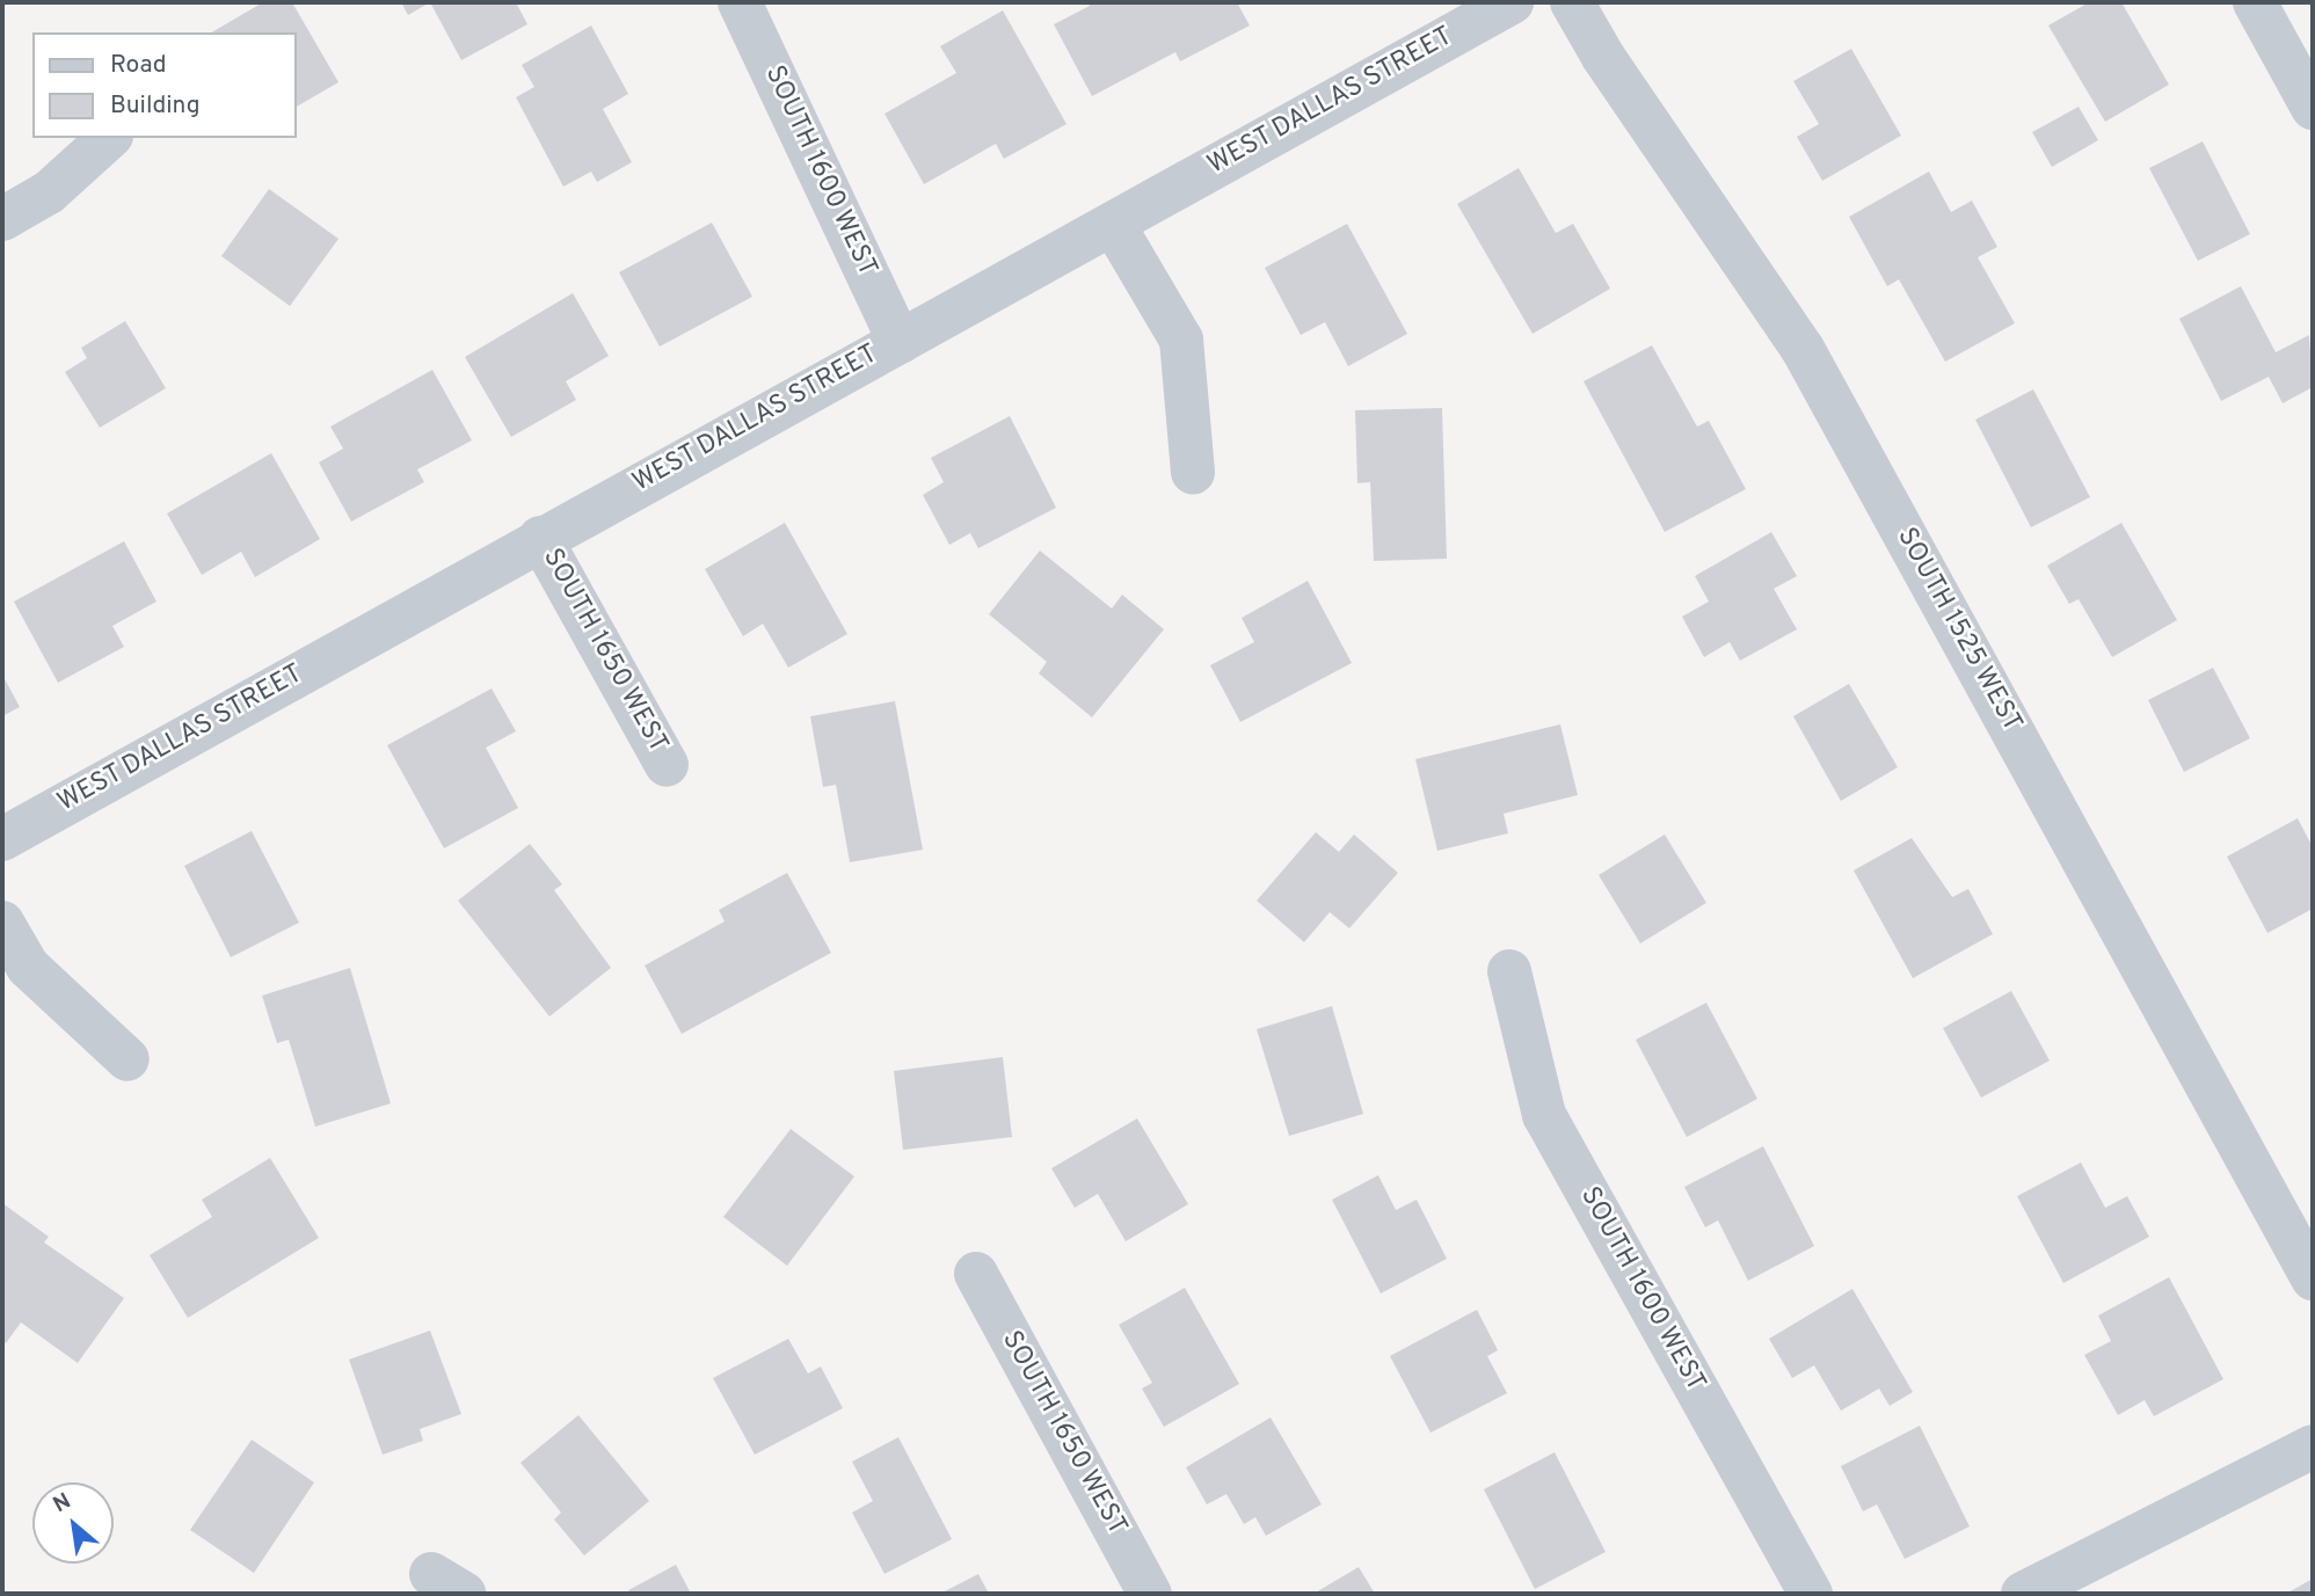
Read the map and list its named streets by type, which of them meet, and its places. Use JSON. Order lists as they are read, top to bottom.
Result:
{
  "streets": {
    "street": [
      "WEST DALLAS STREET",
      "SOUTH 1600 WEST",
      "SOUTH 1525 WEST",
      "SOUTH 1650 WEST"
    ]
  },
  "crossings": [
    ["WEST DALLAS STREET", "SOUTH 1600 WEST"],
    ["WEST DALLAS STREET", "SOUTH 1650 WEST"]
  ],
  "legend": ["Road", "Building"],
  "north": "top left"
}
